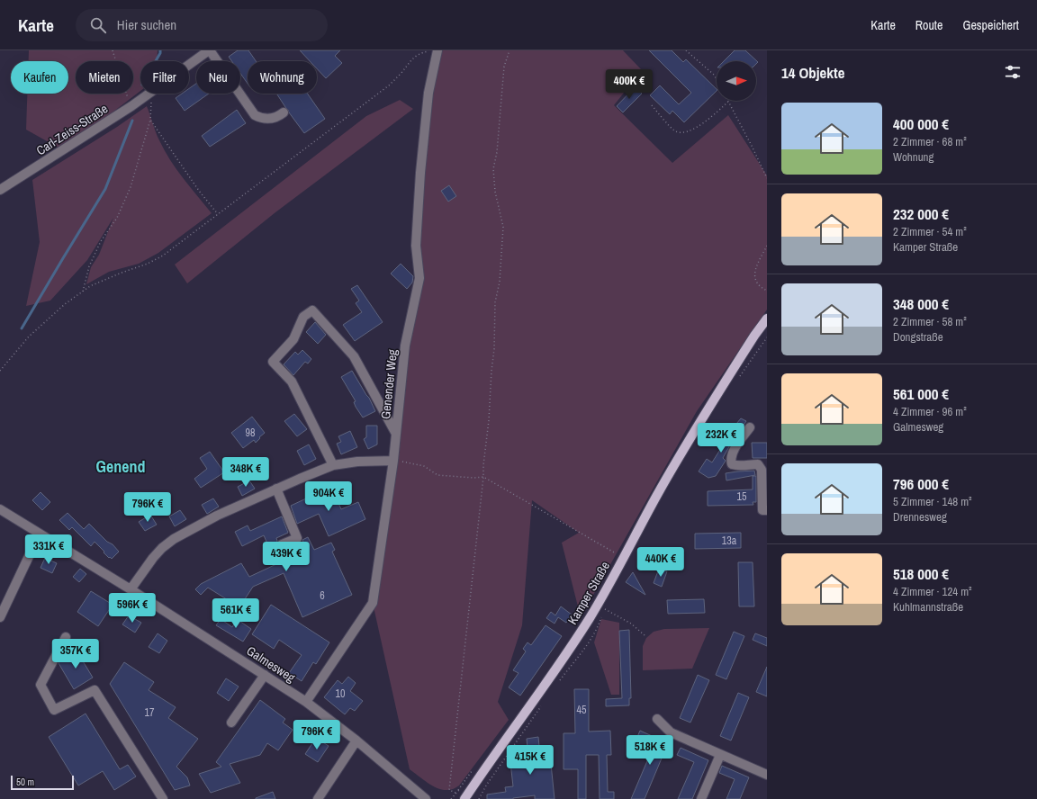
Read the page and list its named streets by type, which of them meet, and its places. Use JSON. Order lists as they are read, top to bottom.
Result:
{
  "streets": {
    "main road": ["Kamper Straße"],
    "street": ["Carl-Zeiss-Straße", "Genender Weg", "Galmesweg"]
  },
  "crossings": [
    ["Genender Weg", "Galmesweg"]
  ],
  "districts": ["Genend"],
  "house_numbers": [
    "98",
    "15",
    "13a",
    "6",
    "10",
    "45",
    "17"
  ],
  "scale_bar": "50 m",
  "north": "right",
  "page": {
    "header": "Karte",
    "search": "Hier suchen",
    "nav": ["Karte", "Route", "Gespeichert"],
    "heading": "14 Objekte",
    "chip": [
      "Kaufen",
      "Mieten",
      "Filter",
      "Neu",
      "Wohnung"
    ],
    "price": [
      "400K €",
      "232K €",
      "348K €",
      "904K €",
      "796K €",
      "331K €",
      "439K €",
      "440K €",
      "596K €",
      "561K €",
      "357K €",
      "796K €",
      "518K €",
      "415K €"
    ],
    "list": [
      {
        "name": "400 000 €",
        "note": "2 Zimmer · 68 m² · Wohnung"
      },
      {
        "name": "232 000 €",
        "note": "2 Zimmer · 54 m² · Kamper Straße"
      },
      {
        "name": "348 000 €",
        "note": "2 Zimmer · 58 m² · Dongstraße"
      },
      {
        "name": "561 000 €",
        "note": "4 Zimmer · 96 m² · Galmesweg"
      },
      {
        "name": "796 000 €",
        "note": "5 Zimmer · 148 m² · Drennesweg"
      },
      {
        "name": "518 000 €",
        "note": "4 Zimmer · 124 m² · Kuhlmannstraße"
      }
    ],
    "scale": "50 m"
  }
}
